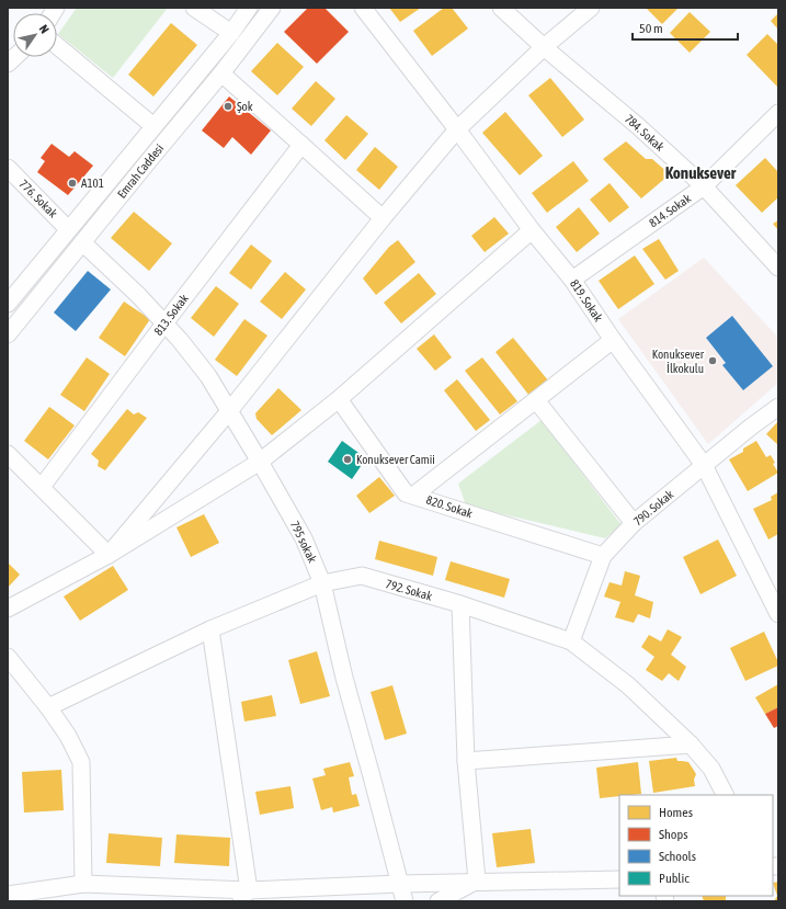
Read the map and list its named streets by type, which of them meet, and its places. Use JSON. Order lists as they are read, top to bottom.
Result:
{
  "streets": {
    "street": [
      "784. Sokak",
      "Emrah Caddesi",
      "776. Sokak",
      "814. Sokak",
      "819. Sokak",
      "813. Sokak",
      "820. Sokak",
      "790. Sokak",
      "795 sokak",
      "792. Sokak"
    ]
  },
  "crossings": [
    ["784. Sokak", "814. Sokak"],
    ["Emrah Caddesi", "776. Sokak"],
    ["Emrah Caddesi", "795 sokak"],
    ["814. Sokak", "819. Sokak"],
    ["819. Sokak", "790. Sokak"],
    ["813. Sokak", "795 sokak"],
    ["820. Sokak", "790. Sokak"],
    ["790. Sokak", "792. Sokak"],
    ["795 sokak", "792. Sokak"]
  ],
  "districts": ["Konuksever"],
  "places": [
    "Şok",
    "A101",
    "Konuksever İlkokulu",
    "Konuksever Camii"
  ],
  "legend": [
    "Homes",
    "Shops",
    "Schools",
    "Public"
  ],
  "scale_bar": "50 m",
  "north": "top right"
}
